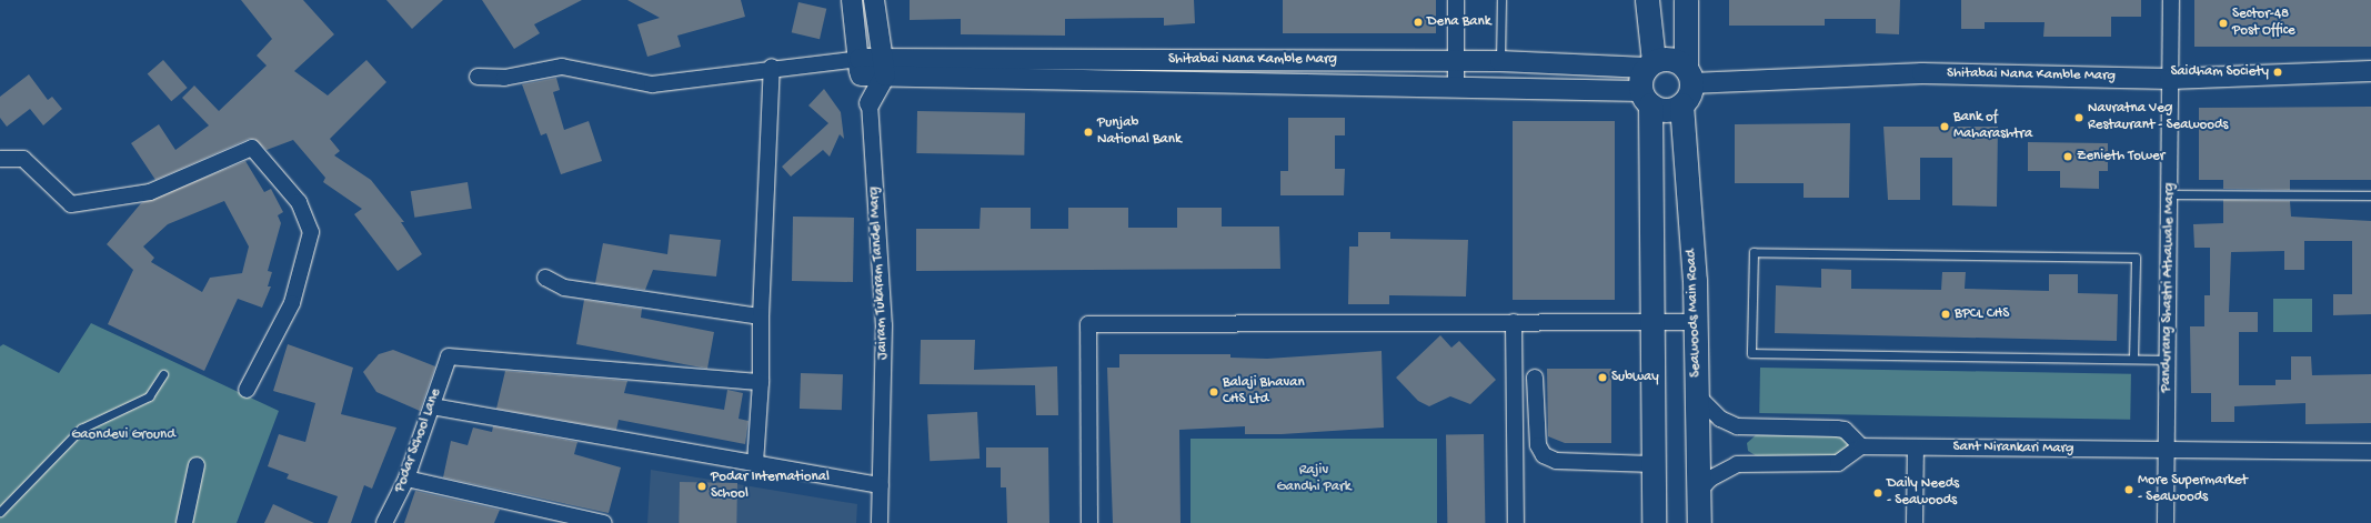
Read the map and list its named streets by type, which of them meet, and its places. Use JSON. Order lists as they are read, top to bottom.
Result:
{
  "streets": {
    "main road": ["Seawoods Main Road"],
    "street": [
      "Shitabai Nana Kamble Marg",
      "Jairam Tukaram Tandel Marg",
      "Pandurang Shastri Athawale Marg",
      "Podar School Lane",
      "Sant Nirankari Marg"
    ]
  },
  "crossings": [
    ["Shitabai Nana Kamble Marg", "Jairam Tukaram Tandel Marg"],
    ["Shitabai Nana Kamble Marg", "Pandurang Shastri Athawale Marg"],
    ["Shitabai Nana Kamble Marg", "Seawoods Main Road"],
    ["Pandurang Shastri Athawale Marg", "Sant Nirankari Marg"]
  ],
  "parks": ["Gaondevi Ground", "Rajiv Gandhi Park"],
  "places": [
    "Dena Bank",
    "Sector-48 Post Office",
    "Saidham Society",
    "Navratna Veg Restaurant - Seawoods",
    "Bank of Maharashtra",
    "Punjab National Bank",
    "Zenieth Tower",
    "BPCL CHS",
    "Subway",
    "Balaji Bhavan CHS Ltd",
    "Podar International School",
    "More Supermarket - Seawoods",
    "Daily Needs - Seawoods"
  ]
}
